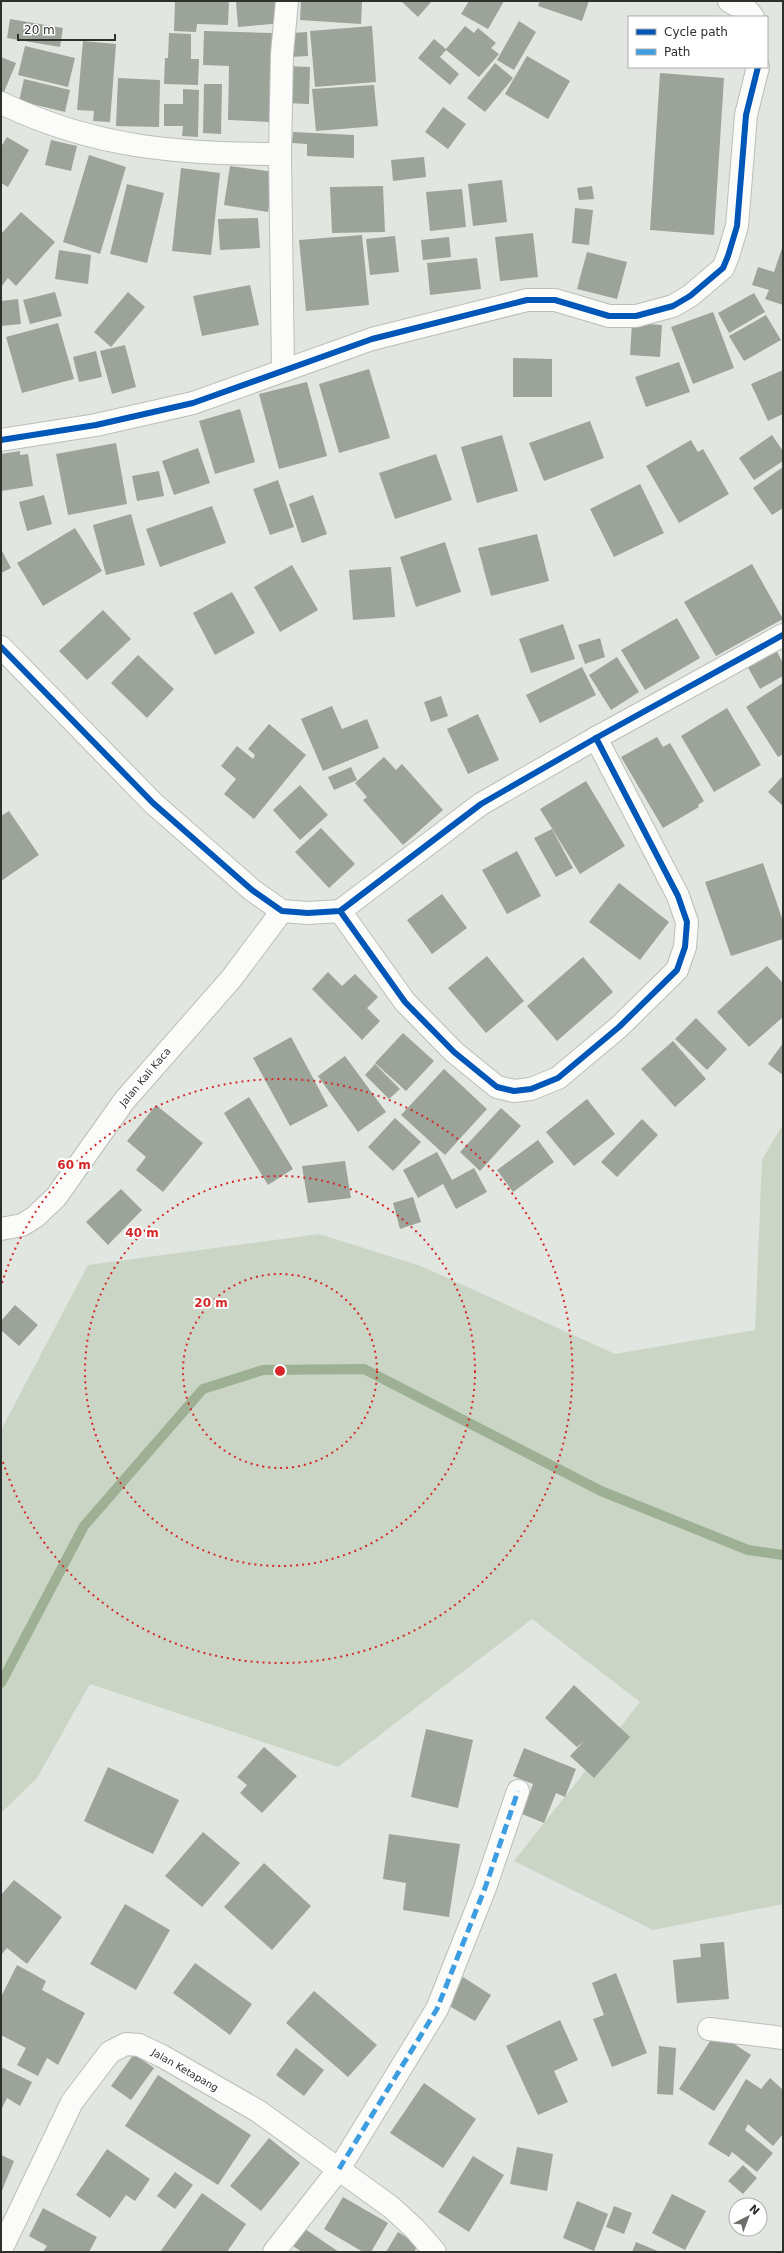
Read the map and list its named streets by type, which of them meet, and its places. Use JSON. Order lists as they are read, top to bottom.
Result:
{
  "streets": {
    "street": ["Jalan Kali Kaca", "Jalan Ketapang"]
  },
  "legend": ["Cycle path", "Path"],
  "scale_bar": "20 m",
  "north": "top right",
  "rings": ["60 m", "40 m", "20 m"]
}
